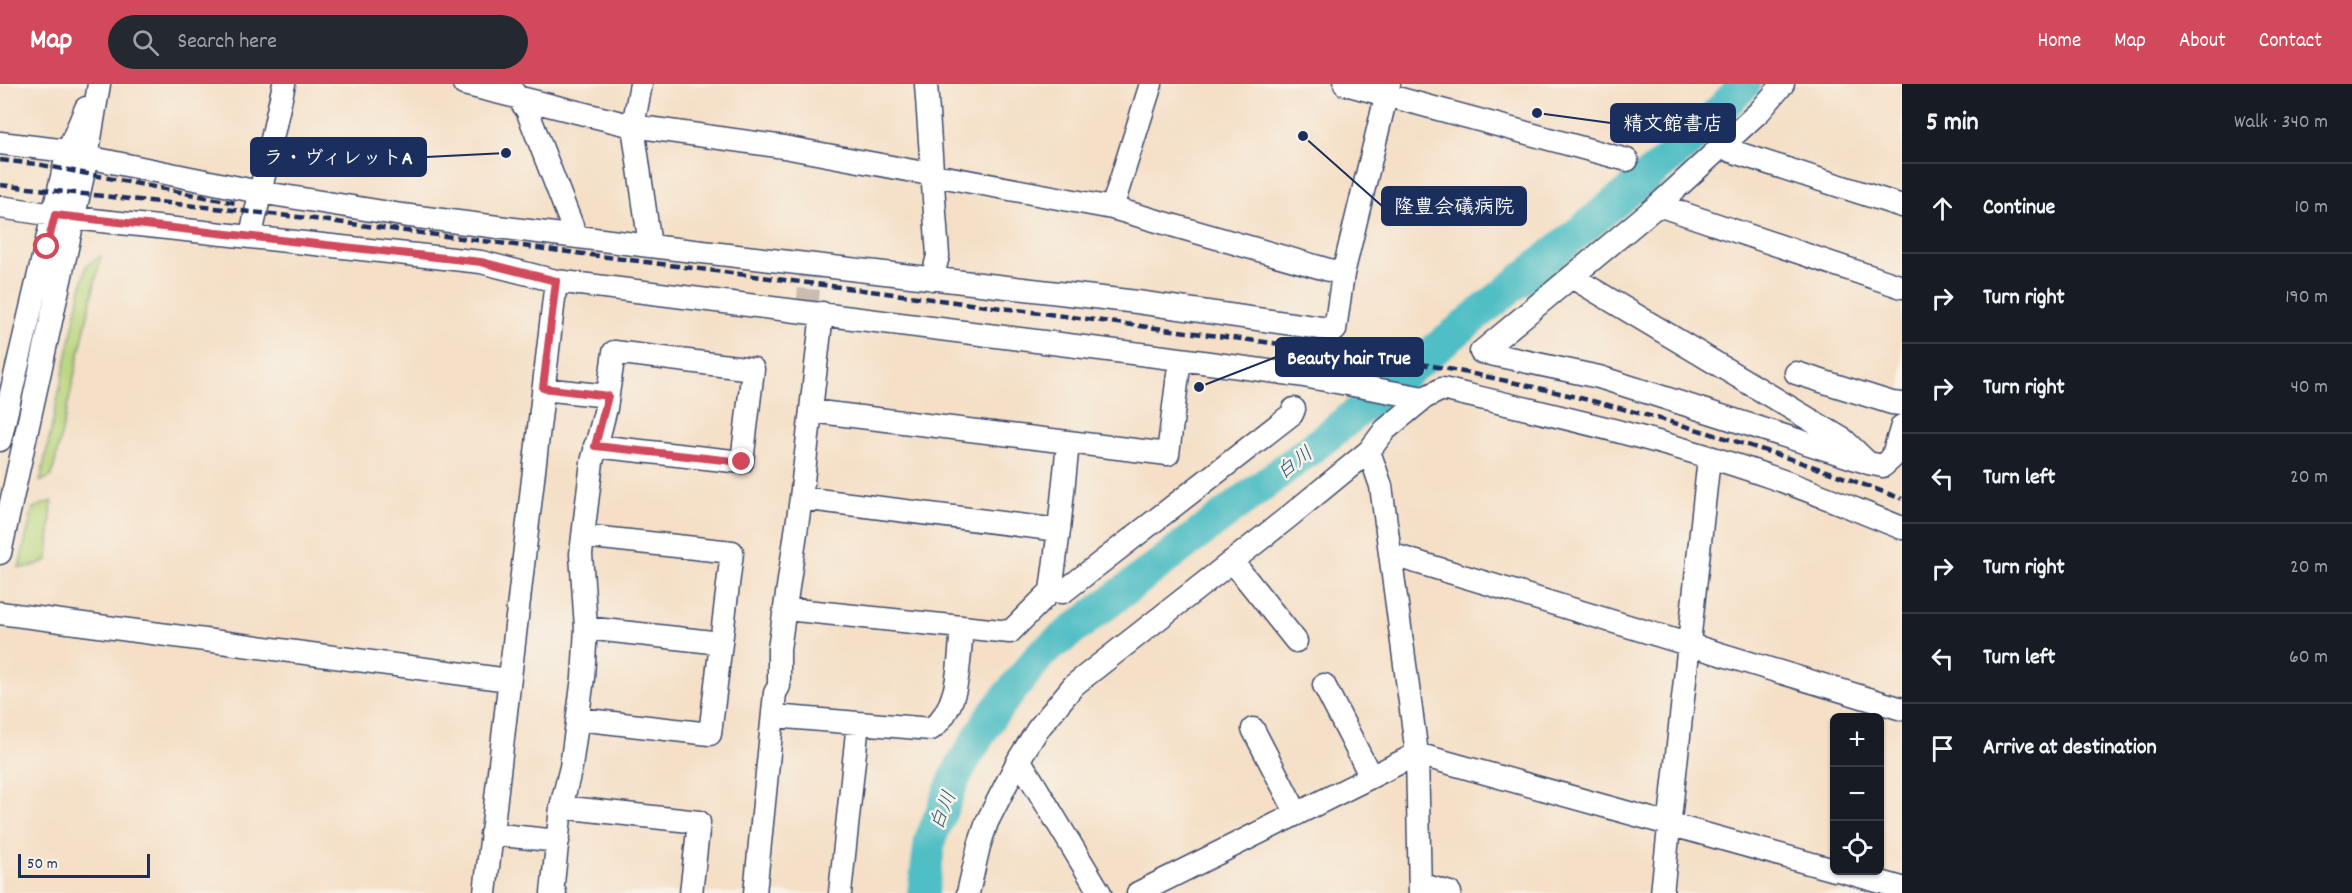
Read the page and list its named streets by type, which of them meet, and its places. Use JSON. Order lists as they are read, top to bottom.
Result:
{
  "water": ["白川"],
  "places": [
    "精文館書店",
    "隆豊会礒病院",
    "ラ・ヴィレットA",
    "Beauty hair True"
  ],
  "scale_bar": "50 m",
  "page": {
    "header": "Map",
    "search": "Search here",
    "nav": [
      "Home",
      "Map",
      "About",
      "Contact"
    ],
    "heading": ["5 min", "Walk · 340 m"],
    "list": [
      ["Continue", "10 m"],
      ["Turn right", "190 m"],
      ["Turn right", "40 m"],
      ["Turn left", "20 m"],
      ["Turn right", "20 m"],
      ["Turn left", "60 m"],
      "Arrive at destination"
    ],
    "map_buttons": ["+", "−"],
    "scale": "50 m"
  }
}
